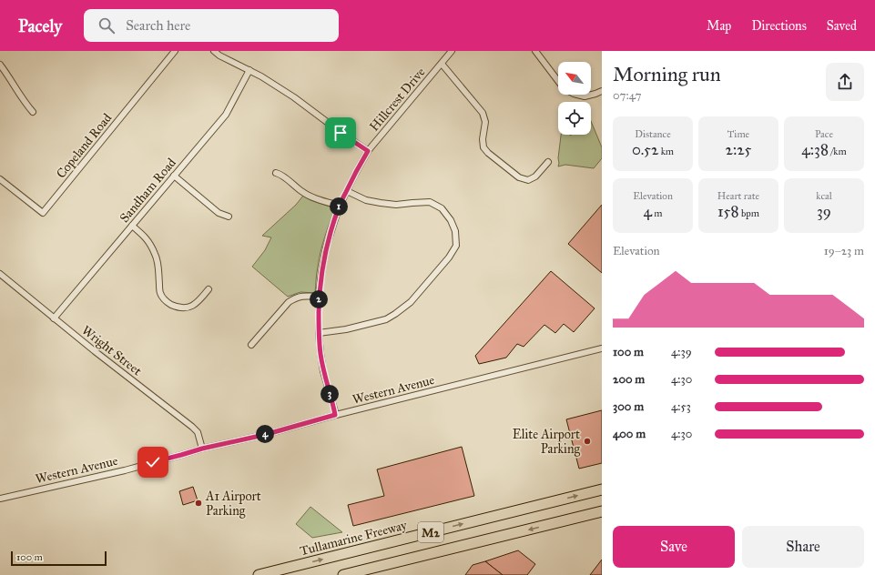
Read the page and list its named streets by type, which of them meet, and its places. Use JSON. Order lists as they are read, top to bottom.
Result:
{
  "streets": {
    "highway": ["M2", "Tullamarine Freeway"],
    "street": [
      "Hillcrest Drive",
      "Copeland Road",
      "Sandham Road",
      "Wright Street",
      "Western Avenue"
    ]
  },
  "crossings": [
    ["Hillcrest Drive", "Western Avenue"],
    ["Sandham Road", "Wright Street"],
    ["Wright Street", "Western Avenue"]
  ],
  "places": ["Elite Airport Parking", "A1 Airport Parking"],
  "scale_bar": "100 m",
  "north": "top left",
  "page": {
    "header": "Pacely",
    "search": "Search here",
    "nav": ["Map", "Directions", "Saved"],
    "heading": ["Morning run", "07:47"],
    "stats": [
      ["Distance", "0.52 km"],
      ["Time", "2:25"],
      ["Pace", "4:38 /km"],
      ["Elevation", "4 m"],
      ["Heart rate", "158 bpm"],
      ["kcal", "39"]
    ],
    "pins": [
      "1",
      "2",
      "3",
      "4"
    ],
    "chart": ["Elevation", "19–23 m"],
    "list": [
      {
        "name": "100 m",
        "note": "4:39"
      },
      {
        "name": "200 m",
        "note": "4:30"
      },
      {
        "name": "300 m",
        "note": "4:53"
      },
      {
        "name": "400 m",
        "note": "4:30"
      }
    ],
    "buttons": ["Save", "Share"],
    "scale": "100 m"
  }
}
